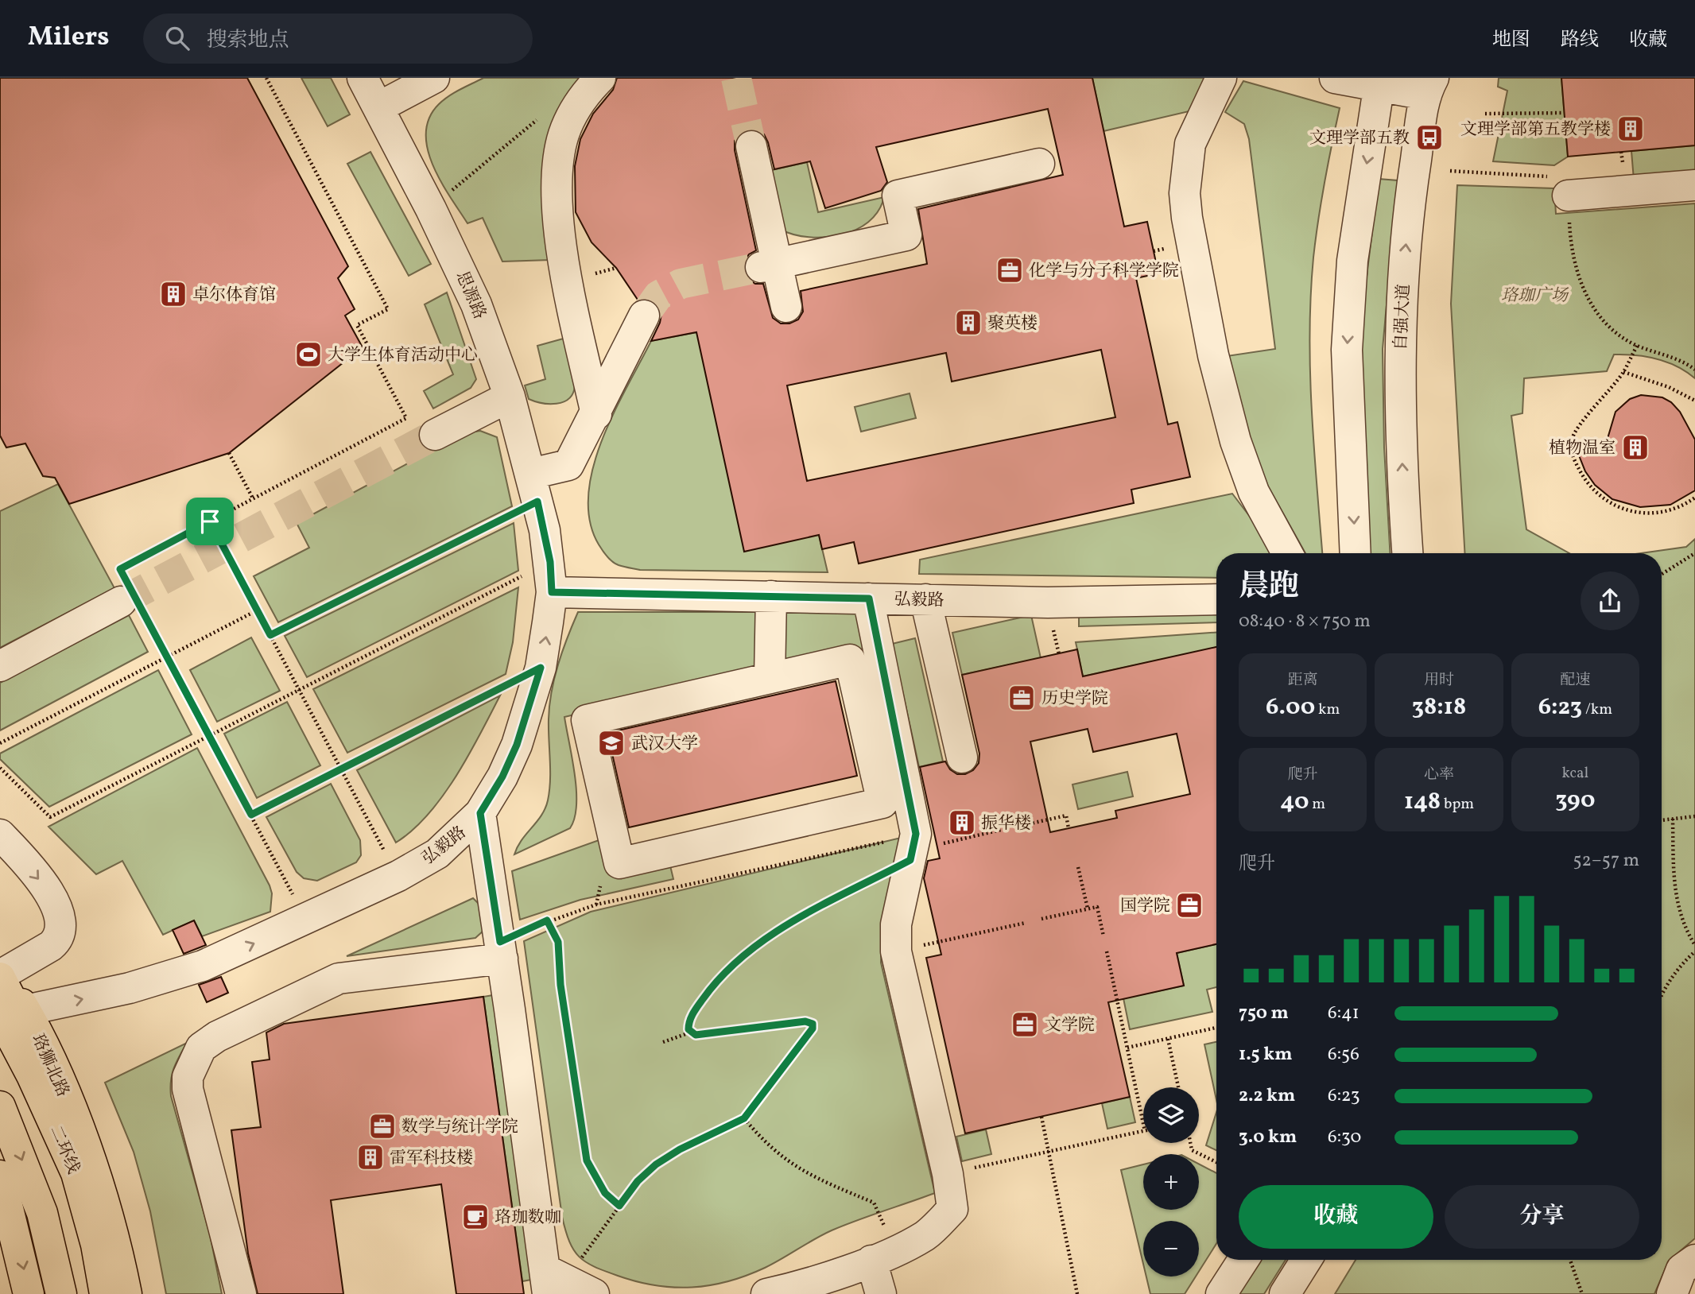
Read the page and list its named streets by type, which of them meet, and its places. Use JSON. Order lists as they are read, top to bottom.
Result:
{
  "streets": {
    "main road": ["珞狮北路", "二环线"],
    "street": ["思源路", "自强大道", "弘毅路"]
  },
  "crossings": [
    ["思源路", "弘毅路"],
    ["弘毅路", "珞狮北路"],
    ["弘毅路", "二环线"],
    ["珞狮北路", "二环线"]
  ],
  "one_way": ["弘毅路"],
  "parks": ["珞珈广场"],
  "places": {
    "building": [
      "文理学部第五教学楼",
      "卓尔体育馆",
      "聚英楼",
      "植物温室",
      "振华楼",
      "雷军科技楼"
    ],
    "bus stop": ["文理学部五教"],
    "office": [
      "化学与分子科学学院",
      "历史学院",
      "国学院",
      "文学院",
      "数学与统计学院"
    ],
    "sports": ["大学生体育活动中心"],
    "school or university": ["武汉大学"],
    "cafe": ["珞珈数咖"]
  },
  "page": {
    "header": "Milers",
    "search": "搜索地点",
    "nav": ["地图", "路线", "收藏"],
    "heading": ["晨跑", "08:40 · 8 × 750 m"],
    "stats": [
      ["距离", "6.00 km"],
      ["用时", "38:18"],
      ["配速", "6:23 /km"],
      ["爬升", "40 m"],
      ["心率", "148 bpm"],
      ["kcal", "390"]
    ],
    "chart": ["爬升", "52–57 m"],
    "list": [
      {
        "name": "750 m",
        "note": "6:41"
      },
      {
        "name": "1.5 km",
        "note": "6:56"
      },
      {
        "name": "2.2 km",
        "note": "6:23"
      },
      {
        "name": "3.0 km",
        "note": "6:30"
      }
    ],
    "map_buttons": ["+", "−"],
    "buttons": ["收藏", "分享"]
  }
}
